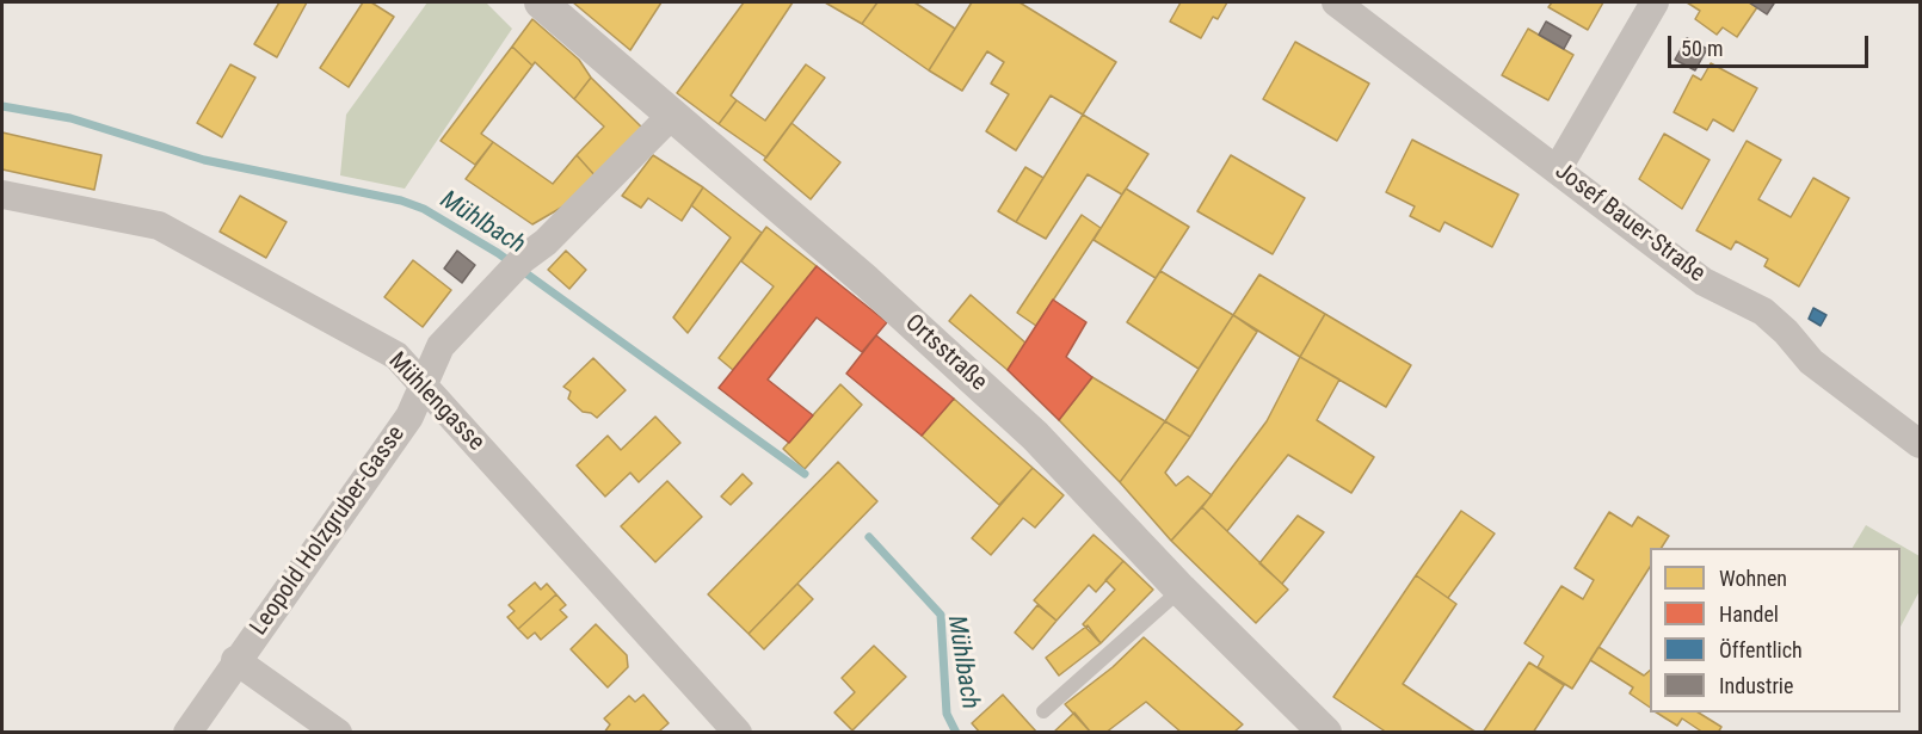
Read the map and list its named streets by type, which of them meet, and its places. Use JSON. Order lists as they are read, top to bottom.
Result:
{
  "streets": {
    "street": [
      "Josef Bauer-Straße",
      "Ortsstraße",
      "Mühlengasse",
      "Leopold Holzgruber-Gasse"
    ]
  },
  "crossings": [
    ["Ortsstraße", "Leopold Holzgruber-Gasse"],
    ["Mühlengasse", "Leopold Holzgruber-Gasse"]
  ],
  "water": ["Mühlbach"],
  "legend": [
    "Wohnen",
    "Handel",
    "Öffentlich",
    "Industrie"
  ],
  "scale_bar": "50 m"
}
